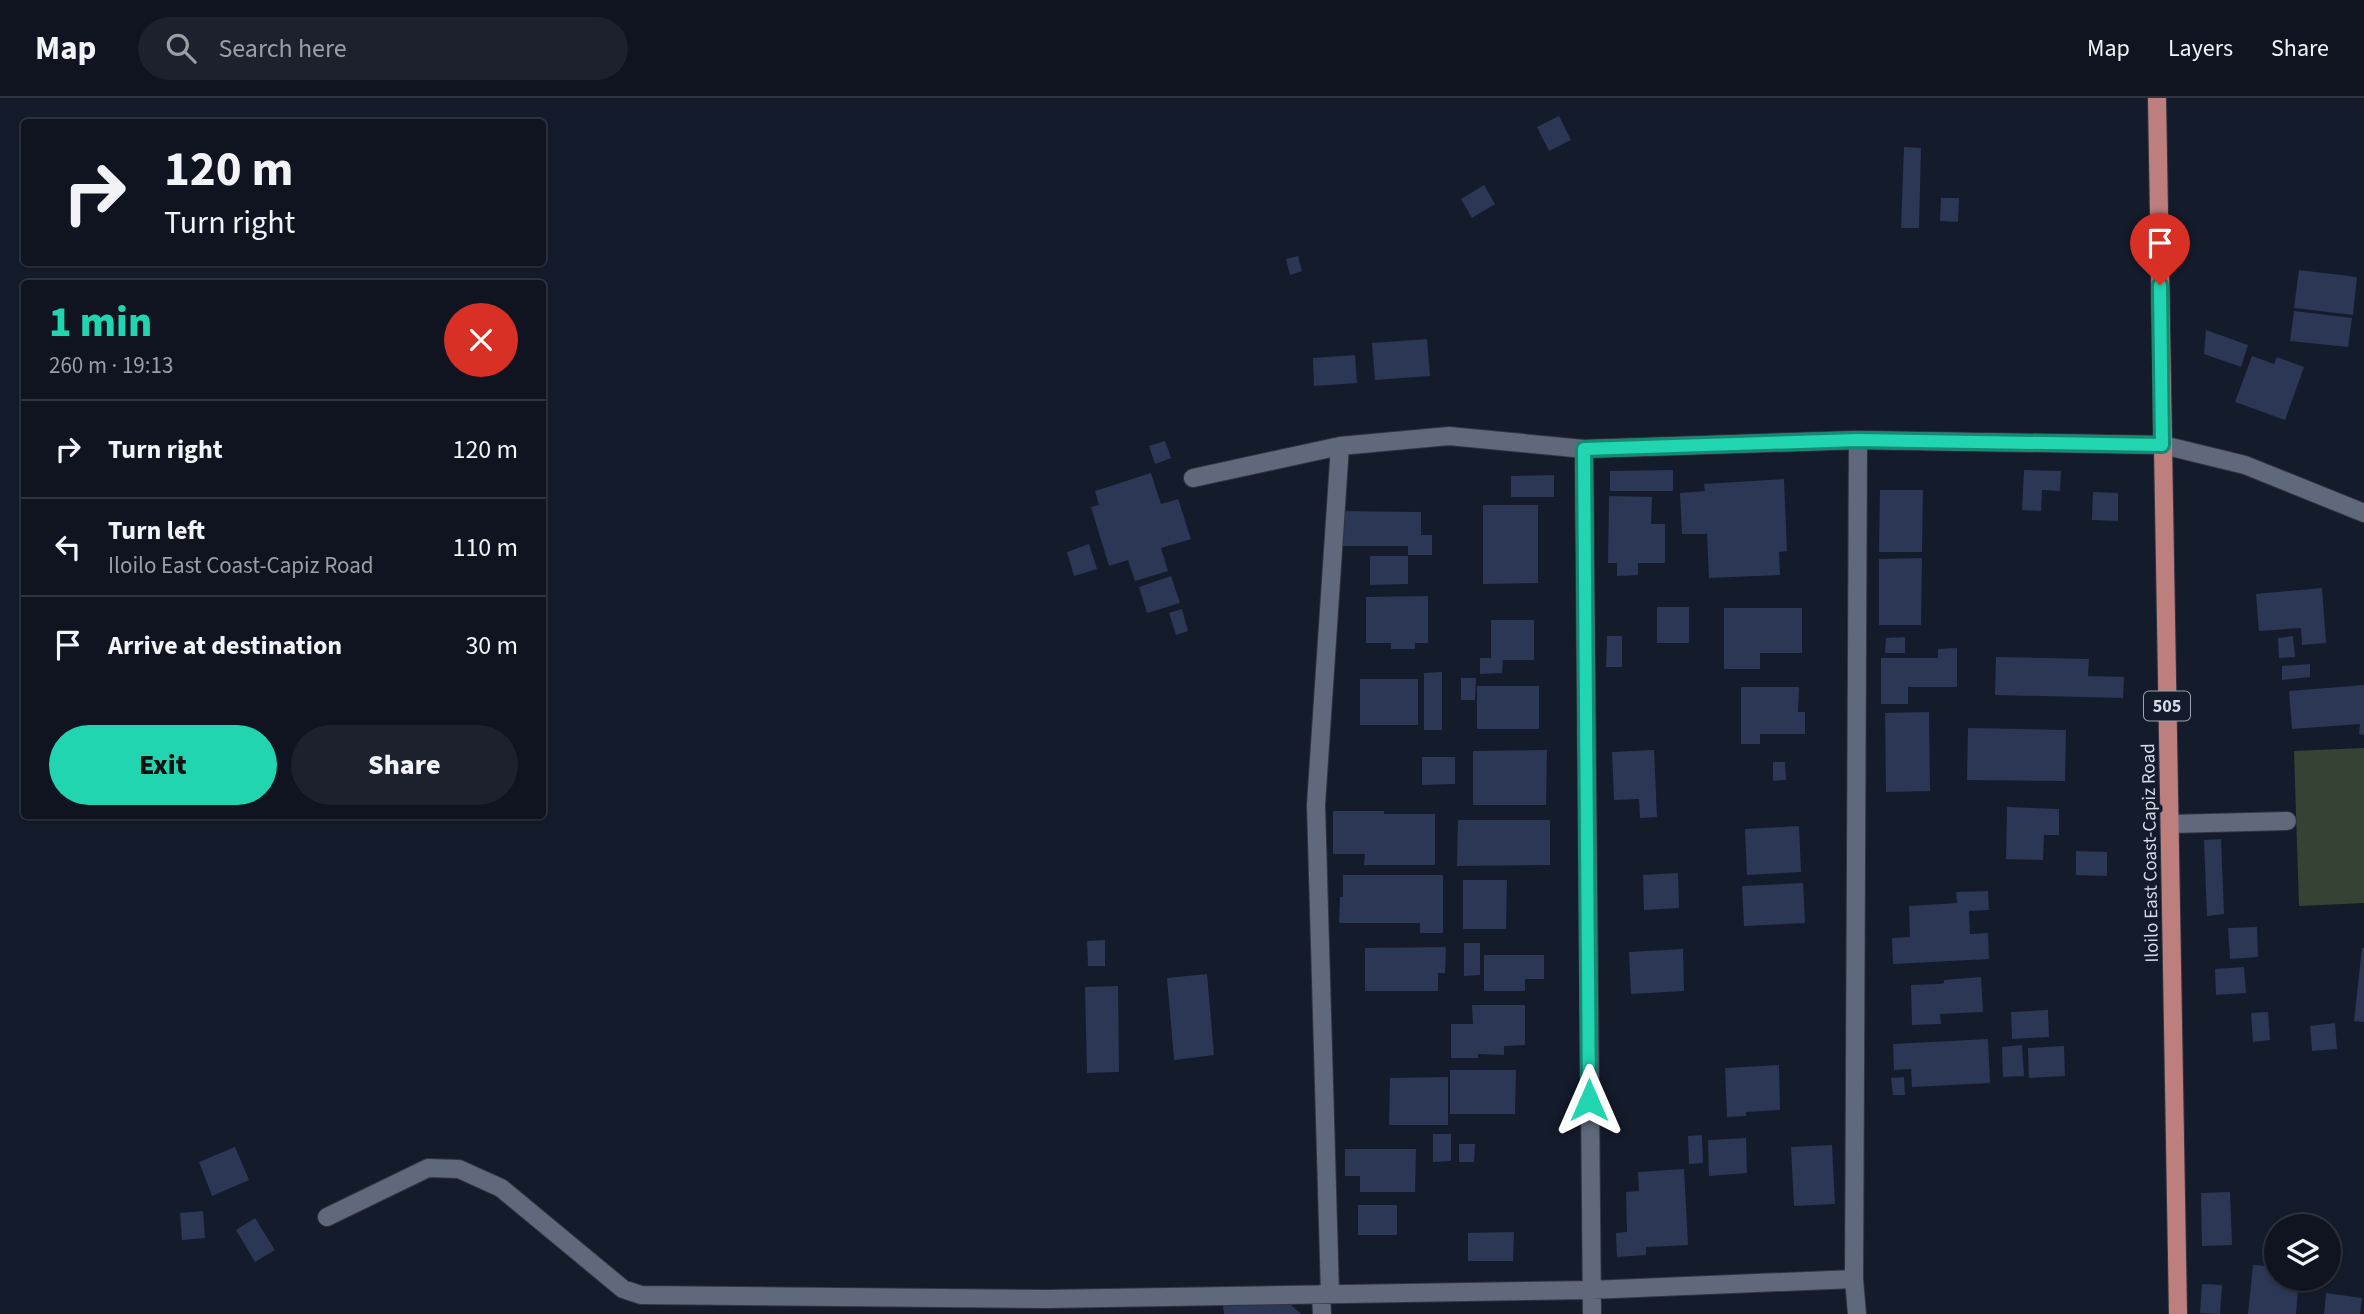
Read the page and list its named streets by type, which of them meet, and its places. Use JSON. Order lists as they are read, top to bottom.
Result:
{
  "streets": {
    "main road": ["505", "Iloilo East Coast-Capiz Road"]
  },
  "page": {
    "header": "Map",
    "search": "Search here",
    "nav": ["Map", "Layers", "Share"],
    "turn": ["120 m", "Turn right"],
    "heading": ["1 min", "260 m · 19:13"],
    "list": [
      {
        "name": "Turn right",
        "value": "120 m"
      },
      {
        "name": "Turn left",
        "note": "Iloilo East Coast-Capiz Road",
        "value": "110 m"
      },
      {
        "name": "Arrive at destination",
        "value": "30 m"
      }
    ],
    "buttons": ["Exit", "Share"]
  }
}
